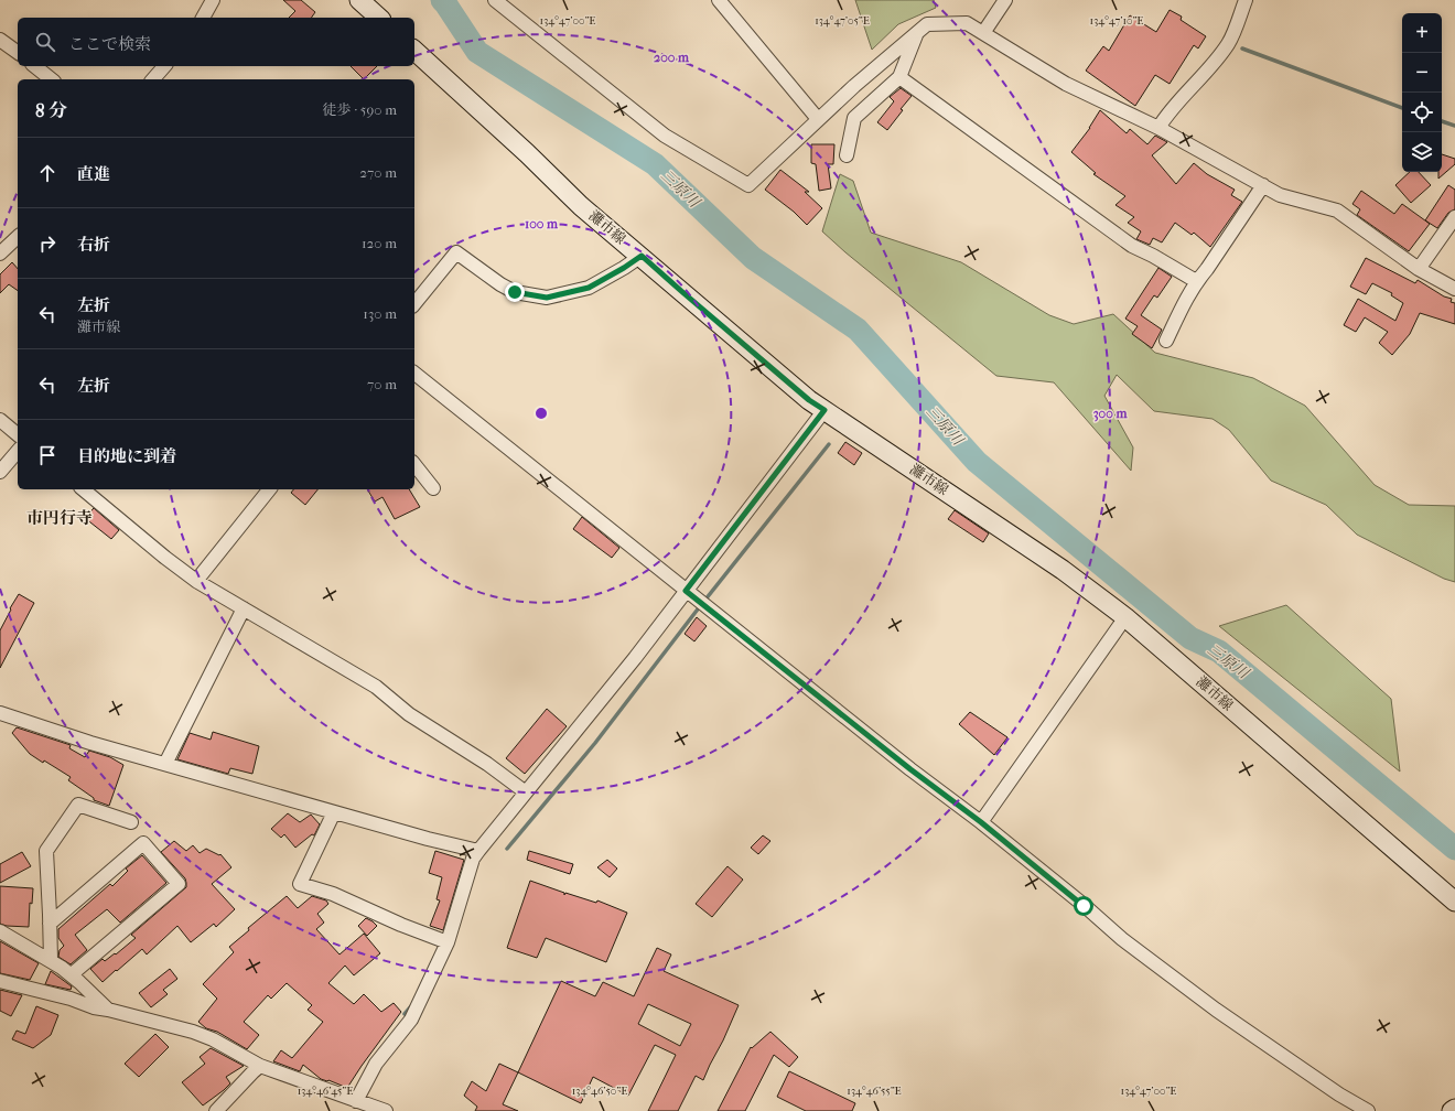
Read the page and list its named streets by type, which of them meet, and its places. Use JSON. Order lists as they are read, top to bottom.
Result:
{
  "streets": {
    "main road": ["灘市線"]
  },
  "districts": ["市円行寺"],
  "water": ["三原川"],
  "page": {
    "map_buttons": ["+", "−"],
    "search": "ここで検索",
    "heading": ["8 分", "徒歩 · 590 m"],
    "list": [
      ["直進", "270 m"],
      ["右折", "120 m"],
      ["左折", "灘市線", "130 m"],
      ["左折", "70 m"],
      "目的地に到着"
    ]
  },
  "coordinates": [
    "134°47'00\"E",
    "134°47'05\"E",
    "134°47'10\"E",
    "134°46'45\"E",
    "134°46'50\"E",
    "134°46'55\"E"
  ],
  "rings": ["200 m", "100 m", "300 m"]
}
